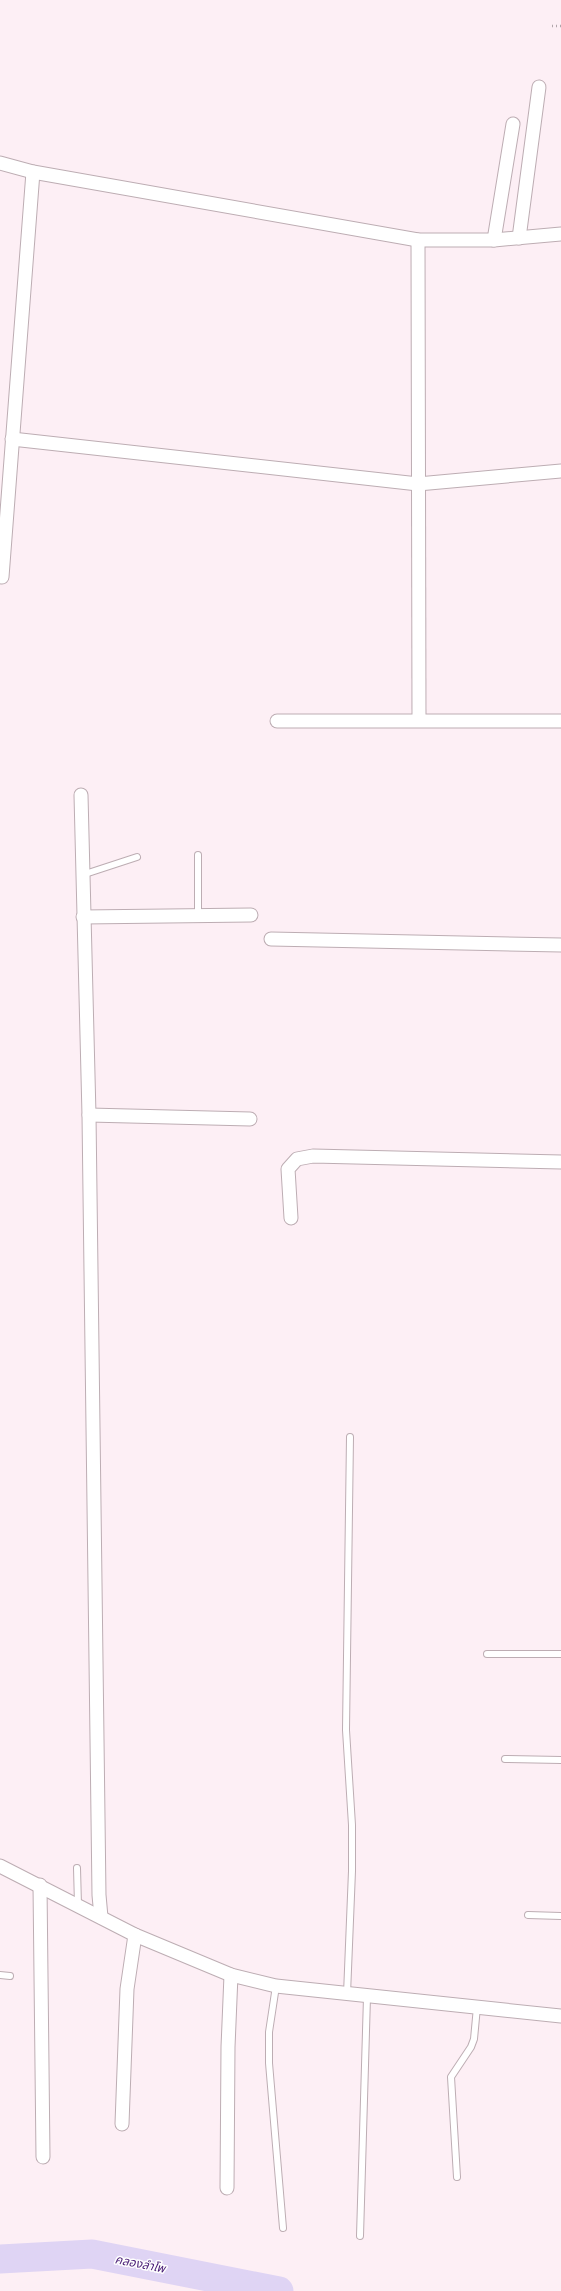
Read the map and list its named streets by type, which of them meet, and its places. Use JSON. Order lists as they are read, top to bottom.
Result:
{
  "water": ["คลองลำโพ"]
}
